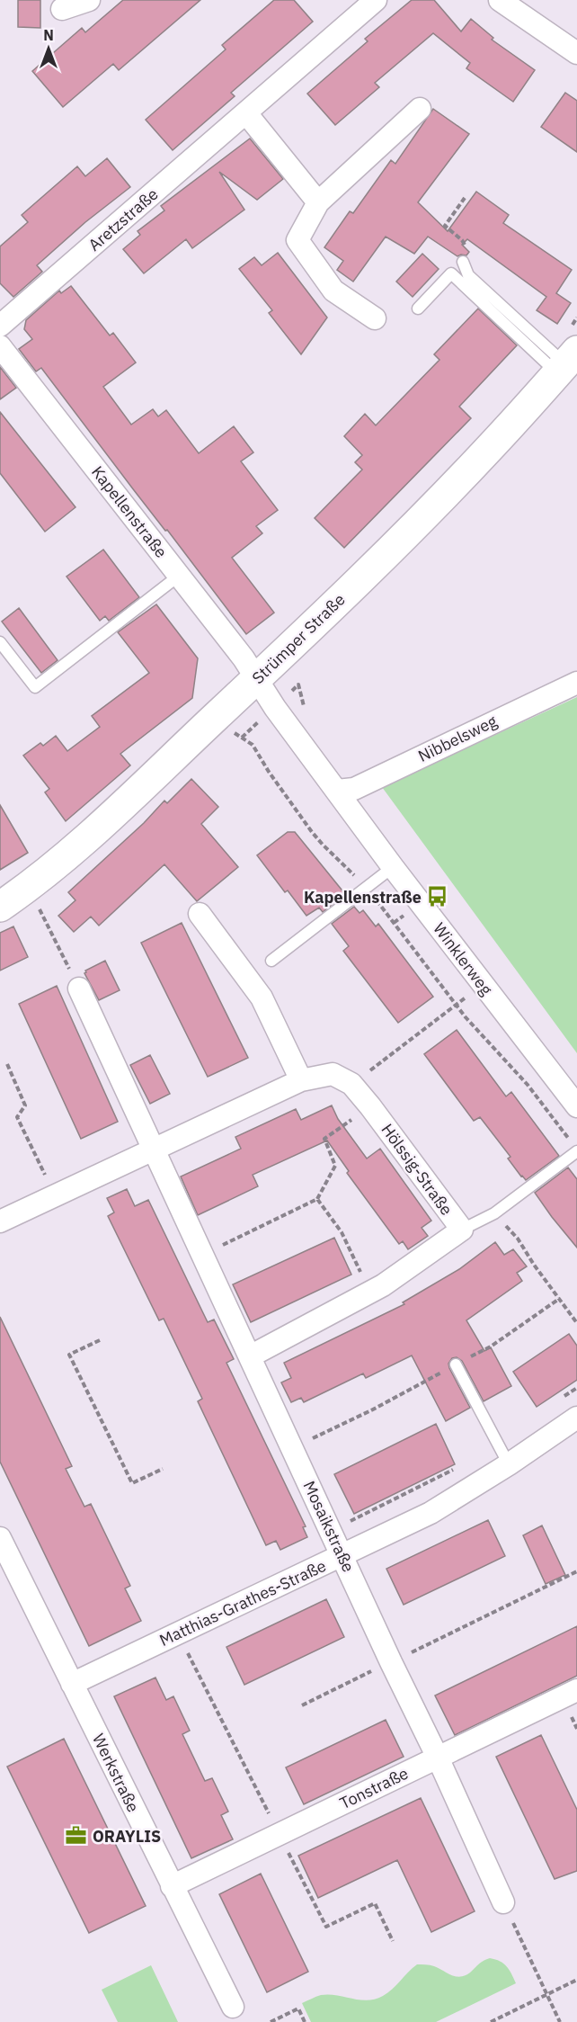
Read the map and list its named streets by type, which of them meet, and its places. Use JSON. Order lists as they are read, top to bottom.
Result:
{
  "streets": {
    "main road": ["Strümper Straße"],
    "street": [
      "Aretzstraße",
      "Kapellenstraße",
      "Nibbelsweg",
      "Winklerweg",
      "Hölssig-Straße",
      "Mosaikstraße",
      "Matthias-Grathes-Straße",
      "Werkstraße",
      "Tonstraße"
    ]
  },
  "crossings": [
    ["Kapellenstraße", "Strümper Straße"],
    ["Kapellenstraße", "Winklerweg"],
    ["Strümper Straße", "Winklerweg"],
    ["Nibbelsweg", "Winklerweg"],
    ["Hölssig-Straße", "Mosaikstraße"],
    ["Mosaikstraße", "Matthias-Grathes-Straße"],
    ["Mosaikstraße", "Tonstraße"],
    ["Matthias-Grathes-Straße", "Werkstraße"],
    ["Werkstraße", "Tonstraße"]
  ],
  "places": {
    "bus stop": ["Kapellenstraße"],
    "office": ["ORAYLIS"]
  },
  "north": "top"
}
